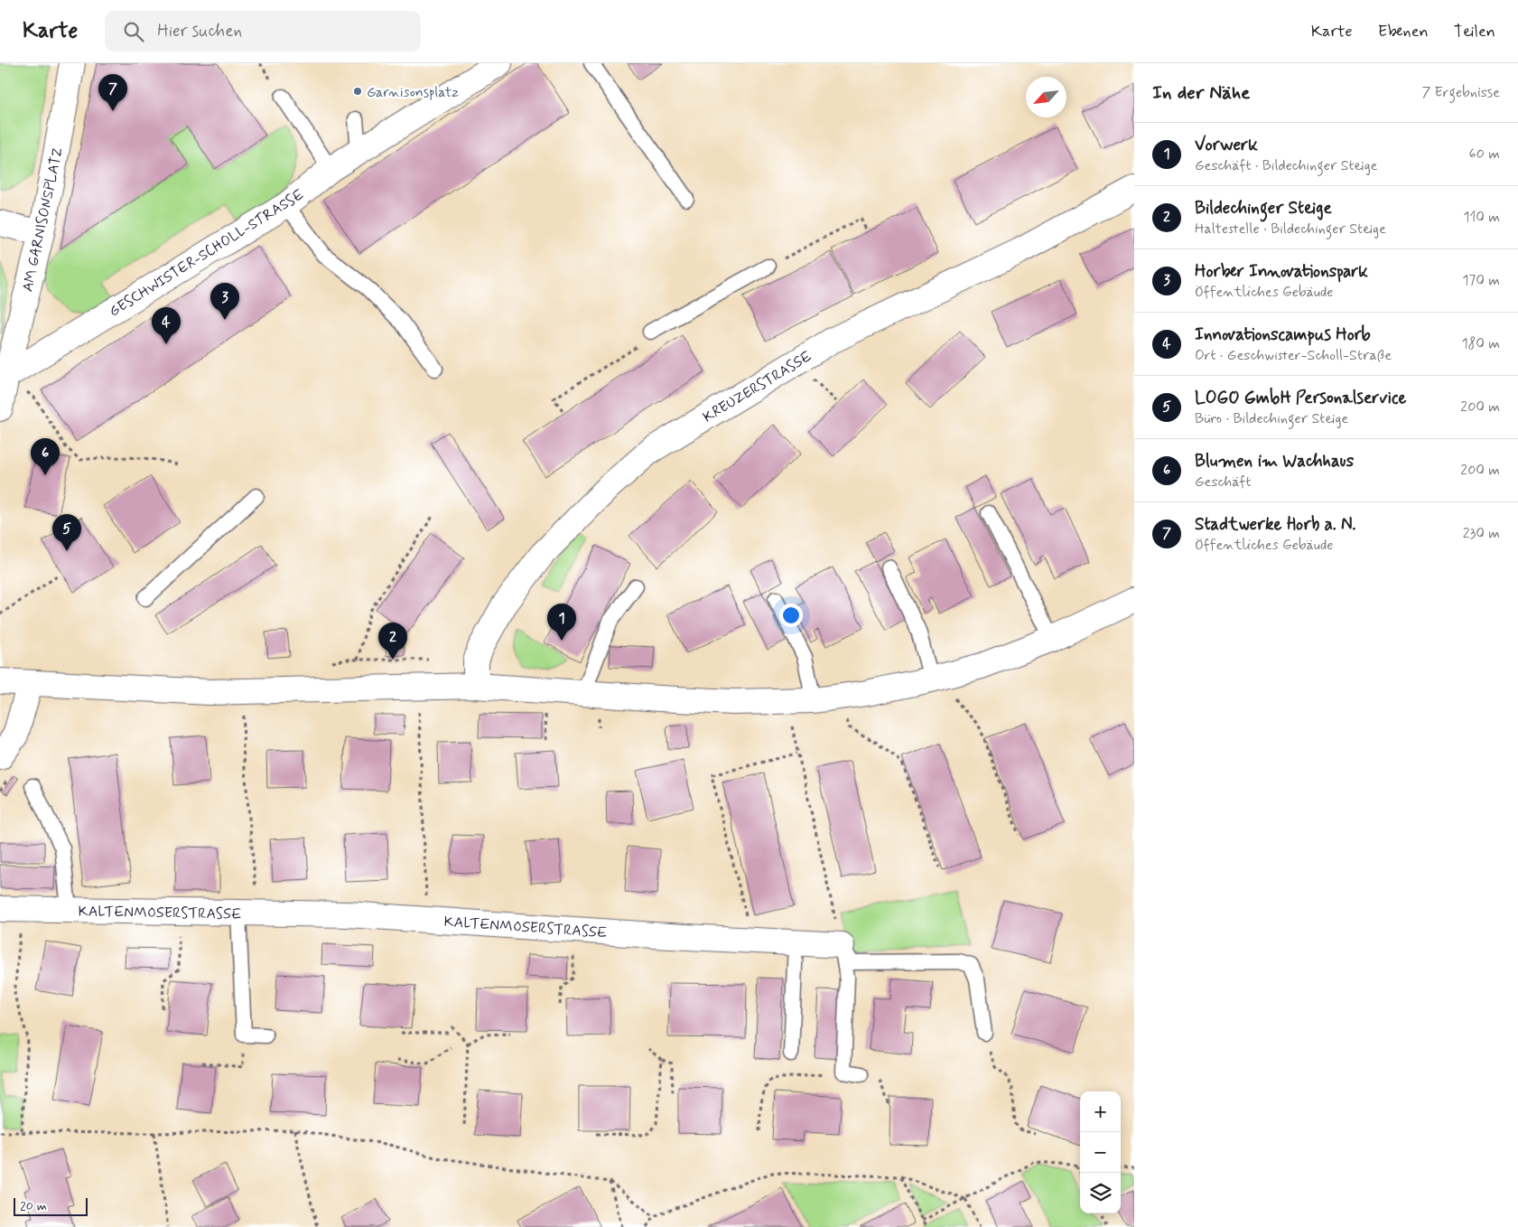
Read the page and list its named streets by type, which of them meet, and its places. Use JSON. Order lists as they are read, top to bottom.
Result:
{
  "streets": {
    "street": [
      "AM GARNISONSPLATZ",
      "GESCHWISTER-SCHOLL-STRASSE",
      "KREUZERSTRASSE",
      "KALTENMOSERSTRASSE"
    ]
  },
  "crossings": [
    ["AM GARNISONSPLATZ", "GESCHWISTER-SCHOLL-STRASSE"]
  ],
  "places": ["Garnisonsplatz"],
  "scale_bar": "20 m",
  "north": "bottom left",
  "page": {
    "header": "Karte",
    "search": "Hier suchen",
    "nav": ["Karte", "Ebenen", "Teilen"],
    "heading": ["In der Nähe", "7 Ergebnisse"],
    "pins": [
      "7",
      "3",
      "4",
      "6",
      "5",
      "1",
      "2"
    ],
    "list": [
      {
        "mark": "1",
        "name": "Vorwerk",
        "note": "Geschäft · Bildechinger Steige",
        "value": "60 m"
      },
      {
        "mark": "2",
        "name": "Bildechinger Steige",
        "note": "Haltestelle · Bildechinger Steige",
        "value": "110 m"
      },
      {
        "mark": "3",
        "name": "Horber Innovationspark",
        "note": "Öffentliches Gebäude",
        "value": "170 m"
      },
      {
        "mark": "4",
        "name": "Innovationscampus Horb",
        "note": "Ort · Geschwister-Scholl-Straße",
        "value": "180 m"
      },
      {
        "mark": "5",
        "name": "LOGO GmbH Personalservice",
        "note": "Büro · Bildechinger Steige",
        "value": "200 m"
      },
      {
        "mark": "6",
        "name": "Blumen im Wachhaus",
        "note": "Geschäft",
        "value": "200 m"
      },
      {
        "mark": "7",
        "name": "Stadtwerke Horb a. N.",
        "note": "Öffentliches Gebäude",
        "value": "230 m"
      }
    ],
    "map_buttons": ["+", "−"],
    "scale": "20 m"
  }
}
